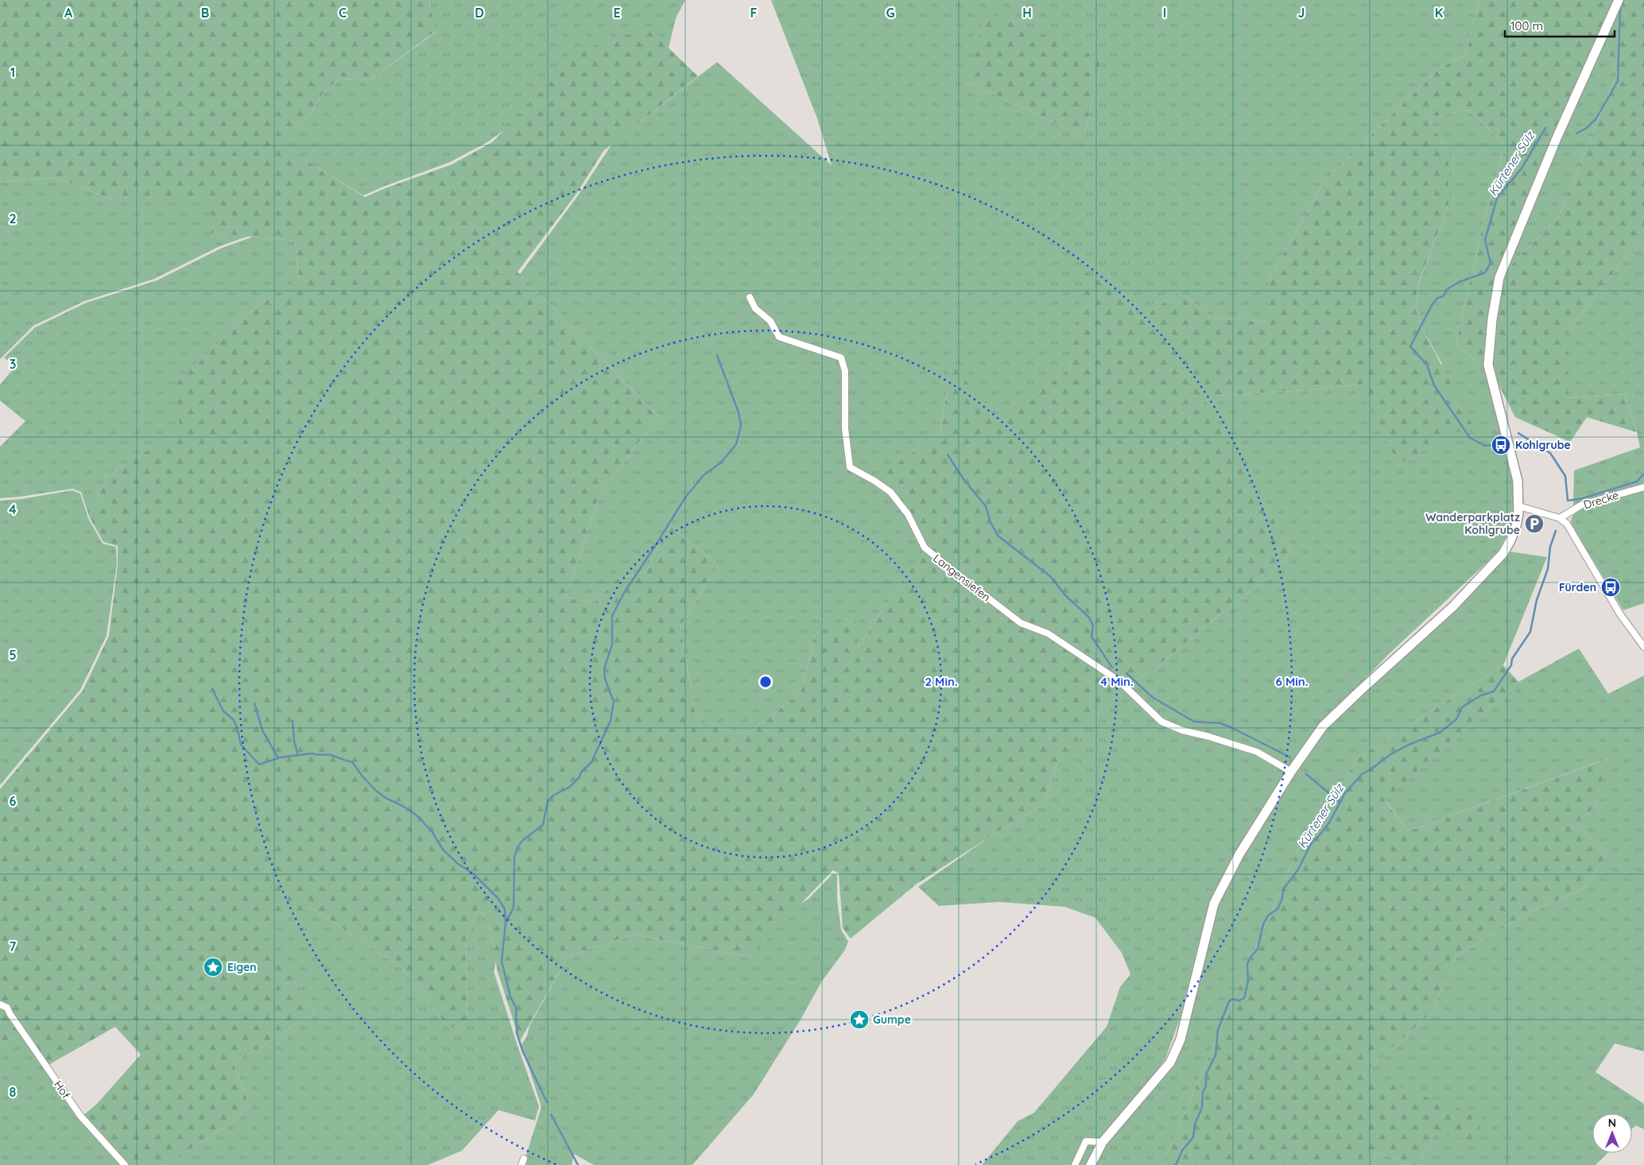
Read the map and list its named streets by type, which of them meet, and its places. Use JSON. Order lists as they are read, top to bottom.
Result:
{
  "streets": {
    "street": ["Drecke", "Langensiefen", "Hof"]
  },
  "water": ["Kürtener Sülz"],
  "places": {
    "bus stop": ["Kohlgrube", "Fürden"],
    "parking": ["Wanderparkplatz Kohlgrube"],
    "place": ["Eigen", "Gumpe"]
  },
  "scale_bar": "100 m",
  "north": "top",
  "grid": {
    "columns": [
      "A",
      "B",
      "C",
      "D",
      "E",
      "F",
      "G",
      "H",
      "I",
      "J",
      "K"
    ],
    "rows": [
      "1",
      "2",
      "3",
      "4",
      "5",
      "6",
      "7",
      "8"
    ]
  },
  "rings": ["2 Min.", "4 Min.", "6 Min."]
}
